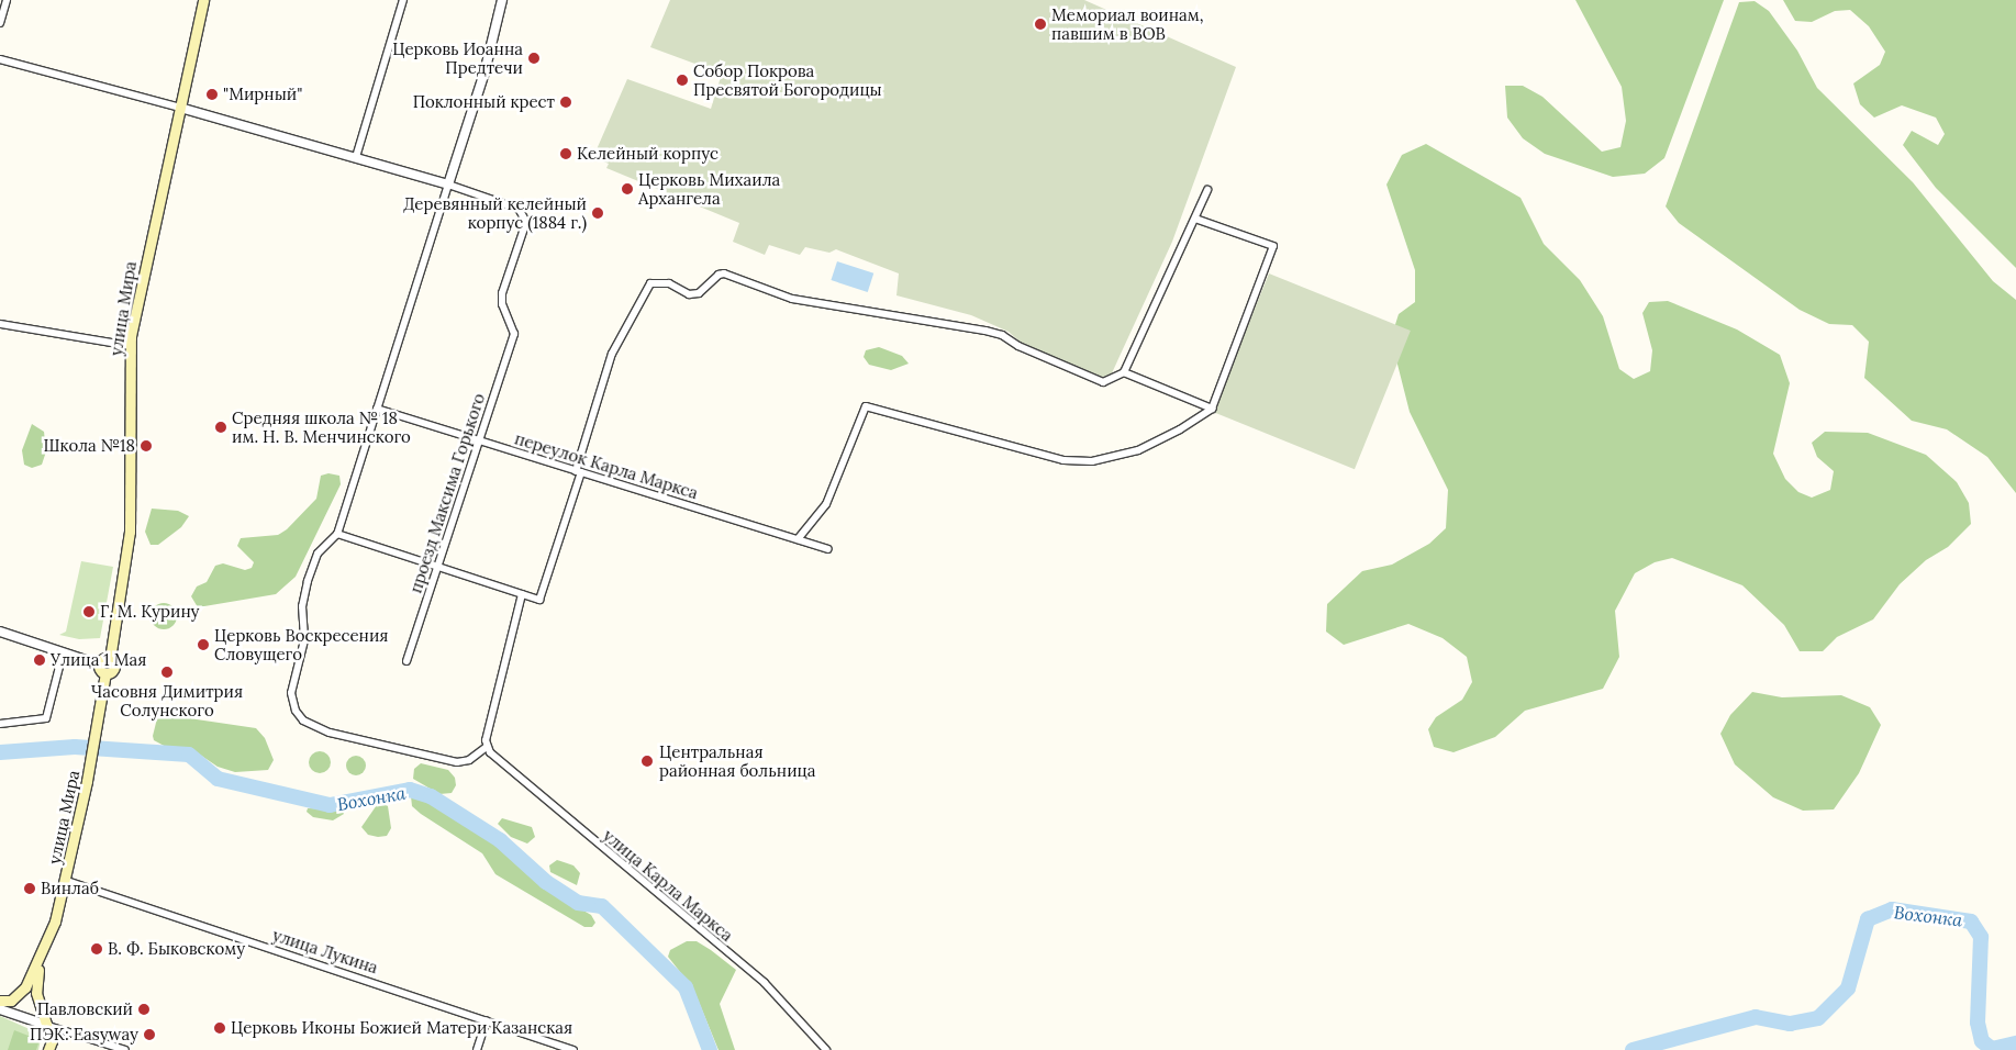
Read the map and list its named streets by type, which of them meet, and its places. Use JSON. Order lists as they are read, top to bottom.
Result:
{
  "streets": {
    "main road": ["улица Мира"],
    "street": [
      "переулок Карла Маркса",
      "проезд Максима Горького",
      "улица Карла Маркса",
      "улица Лукина"
    ]
  },
  "crossings": [
    ["улица Мира", "улица Лукина"],
    ["переулок Карла Маркса", "проезд Максима Горького"]
  ],
  "water": ["Вохонка"],
  "places": [
    "Мемориал воинам, павшим в ВОВ",
    "Церковь Иоанна Предтечи",
    "Собор Покрова Пресвятой Богородицы",
    "\"Мирный\"",
    "Поклонный крест",
    "Келейный корпус",
    "Церковь Михаила Архангела",
    "Деревянный келейный корпус (1884 г.)",
    "Средняя школа № 18 им. Н. В. Менчинского",
    "Школа №18",
    "Г. М. Курину",
    "Церковь Воскресения Словущего",
    "Улица 1 Мая",
    "Часовня Димитрия Солунского",
    "Центральная районная больница",
    "Винлаб",
    "В. Ф. Быковскому",
    "Павловский",
    "Церковь Иконы Божией Матери Казанская",
    "ПЭК: Easyway"
  ]
}
